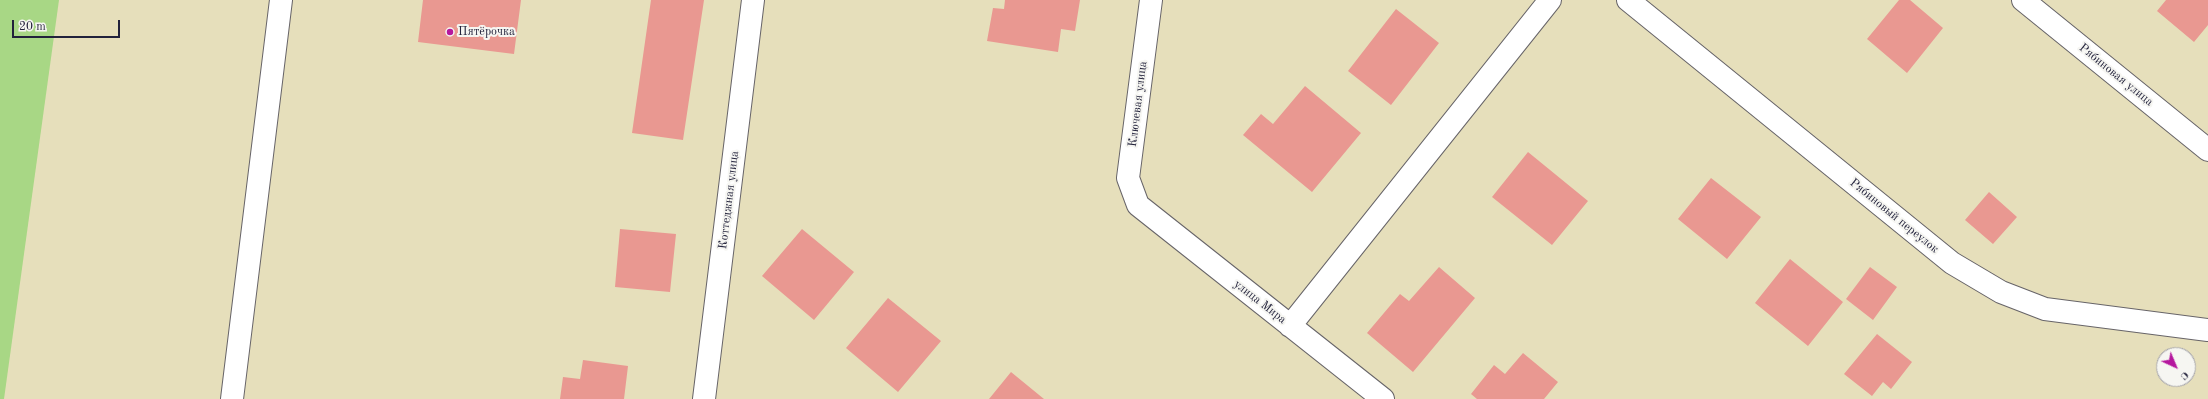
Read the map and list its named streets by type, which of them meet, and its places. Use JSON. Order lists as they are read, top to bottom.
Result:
{
  "streets": {
    "street": [
      "Рябиновая улица",
      "Ключевая улица",
      "Коттеджная улица",
      "Рябиновый переулок",
      "улица Мира"
    ]
  },
  "crossings": [
    ["Ключевая улица", "улица Мира"]
  ],
  "places": ["Пятёрочка"],
  "scale_bar": "20 m",
  "north": "bottom right"
}
